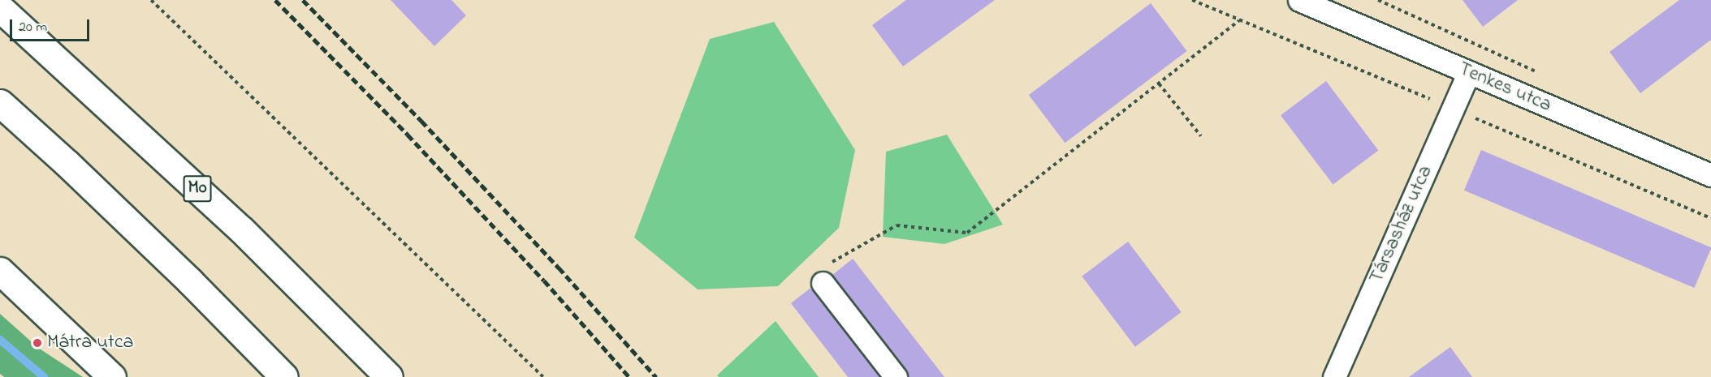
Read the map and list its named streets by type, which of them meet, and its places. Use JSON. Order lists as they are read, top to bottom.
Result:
{
  "streets": {
    "main road": ["M0"],
    "street": ["Tenkes utca", "Társasház utca"]
  },
  "crossings": [
    ["Tenkes utca", "Társasház utca"]
  ],
  "places": ["Mátra utca"],
  "scale_bar": "20 m"
}
